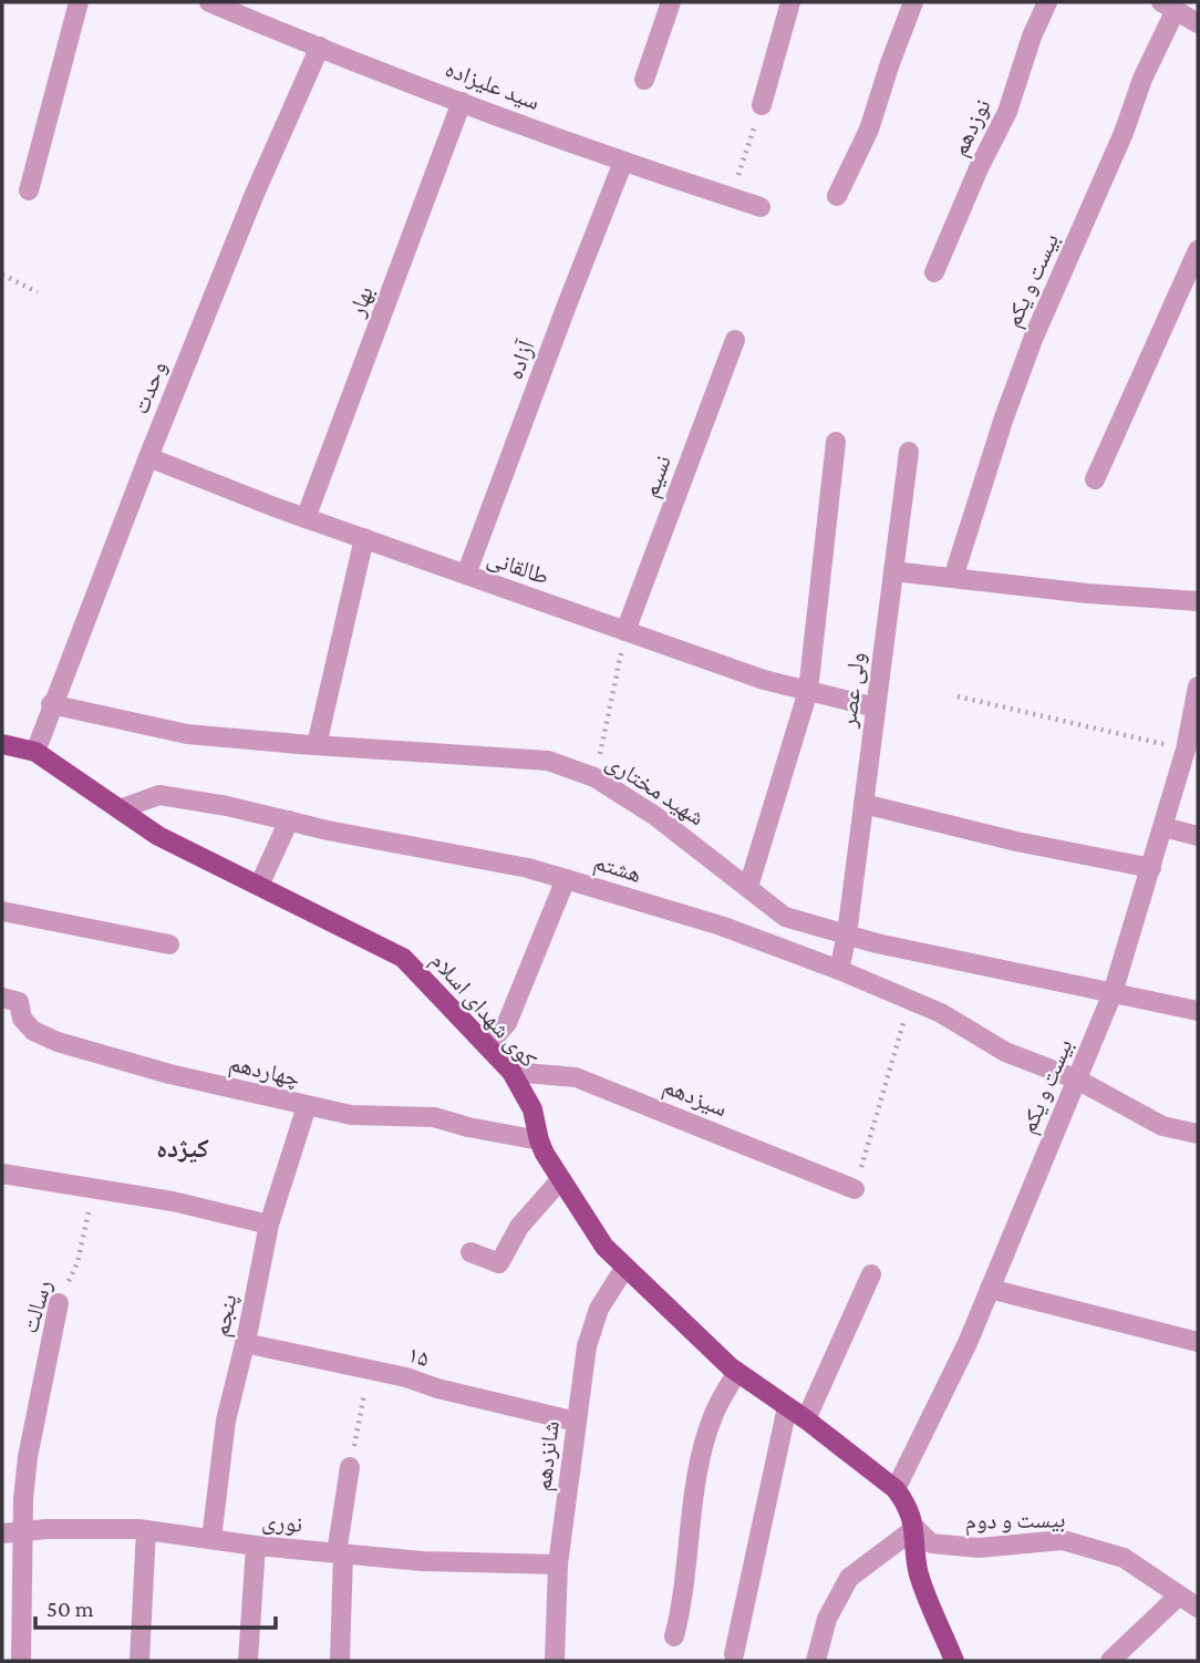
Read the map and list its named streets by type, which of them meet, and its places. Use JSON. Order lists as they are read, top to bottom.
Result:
{
  "streets": {
    "main road": ["کوی شهدای اسلام"],
    "street": [
      "سید علیزاده",
      "نوزدهم",
      "بیست و یکم",
      "بهار",
      "آزاده",
      "وحدت",
      "نسیم",
      "طالقانی",
      "ولی عصر",
      "شهید مختاری",
      "هشتم",
      "چهاردهم",
      "سیزدهم",
      "رسالت",
      "پنجم",
      "۱۵",
      "شانزدهم",
      "بیست و دوم",
      "نوری"
    ]
  },
  "crossings": [
    ["سید علیزاده", "بهار"],
    ["سید علیزاده", "آزاده"],
    ["سید علیزاده", "وحدت"],
    ["بیست و یکم", "شهید مختاری"],
    ["بیست و یکم", "هشتم"],
    ["بیست و یکم", "کوی شهدای اسلام"],
    ["بهار", "طالقانی"],
    ["آزاده", "طالقانی"],
    ["وحدت", "طالقانی"],
    ["وحدت", "شهید مختاری"],
    ["وحدت", "کوی شهدای اسلام"],
    ["نسیم", "طالقانی"],
    ["طالقانی", "ولی عصر"],
    ["ولی عصر", "شهید مختاری"],
    ["ولی عصر", "هشتم"],
    ["هشتم", "کوی شهدای اسلام"],
    ["کوی شهدای اسلام", "چهاردهم"],
    ["کوی شهدای اسلام", "سیزدهم"],
    ["کوی شهدای اسلام", "شانزدهم"],
    ["کوی شهدای اسلام", "بیست و دوم"],
    ["چهاردهم", "پنجم"],
    ["رسالت", "نوری"],
    ["پنجم", "۱۵"],
    ["پنجم", "نوری"],
    ["۱۵", "شانزدهم"],
    ["شانزدهم", "نوری"]
  ],
  "districts": ["کیژده"],
  "scale_bar": "50 m"
}
